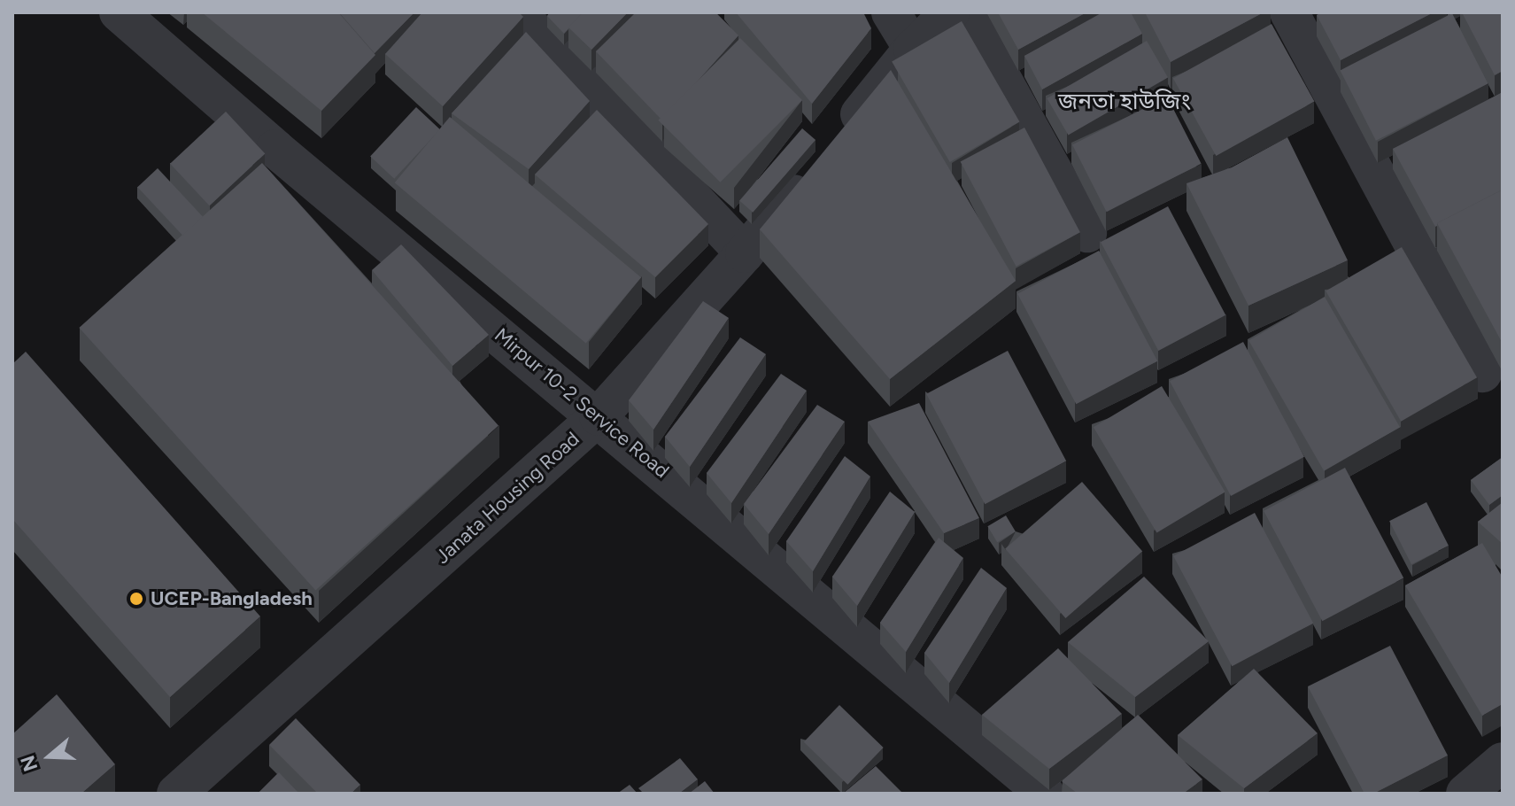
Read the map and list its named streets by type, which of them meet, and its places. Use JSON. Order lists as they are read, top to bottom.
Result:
{
  "streets": {
    "street": ["Mirpur 10-2 Service Road", "Janata Housing Road"]
  },
  "crossings": [
    ["Mirpur 10-2 Service Road", "Janata Housing Road"]
  ],
  "districts": ["জনতা হাউজিং"],
  "places": ["UCEP-Bangladesh"],
  "north": "left"
}
